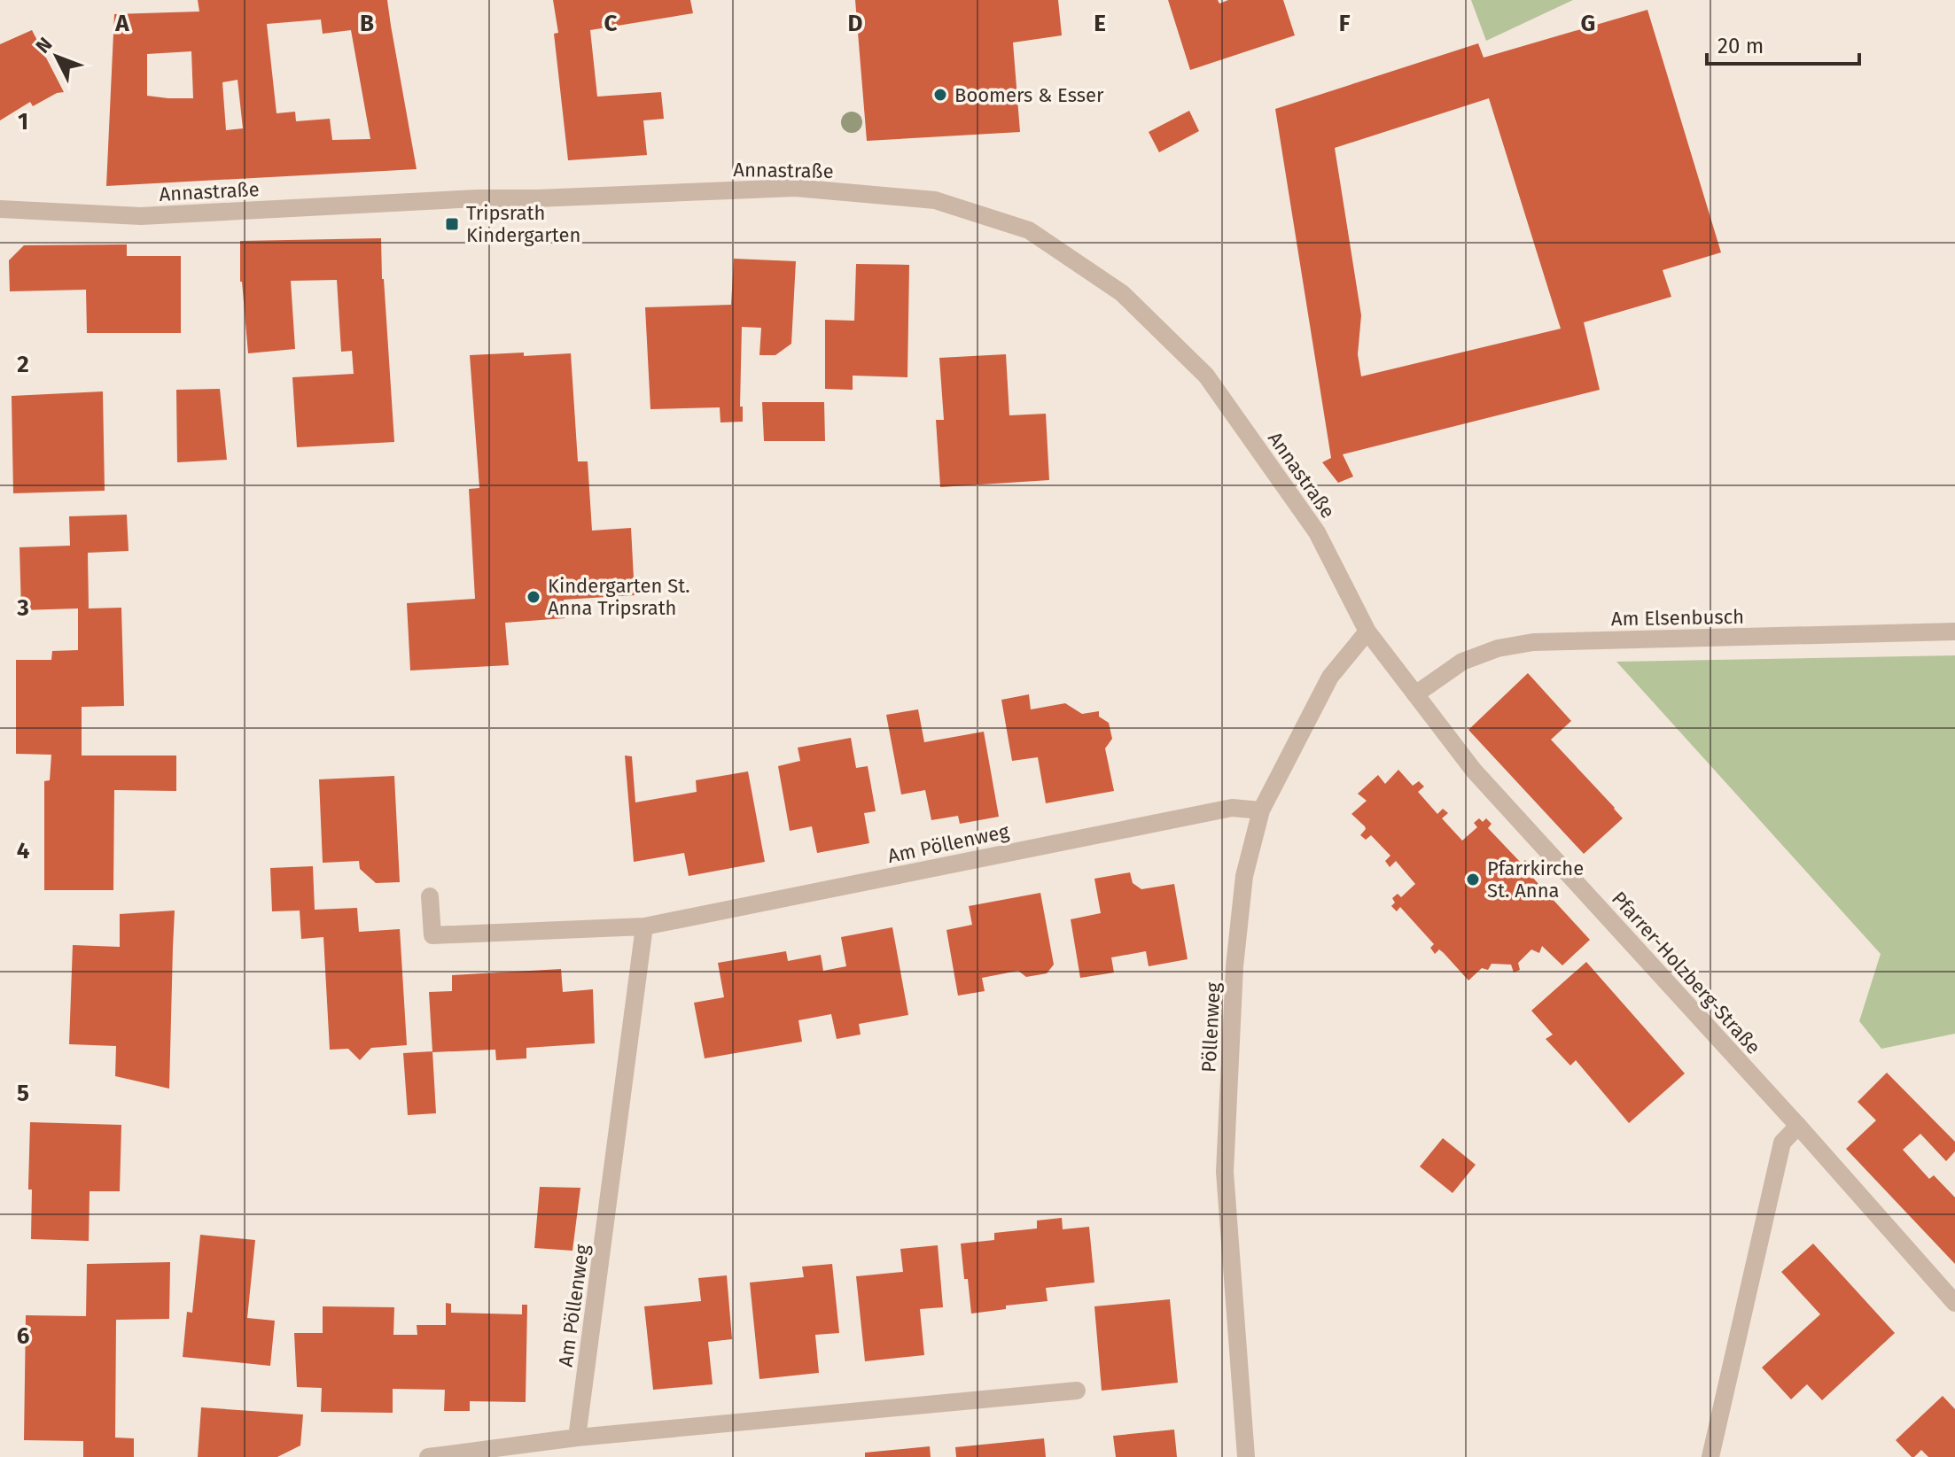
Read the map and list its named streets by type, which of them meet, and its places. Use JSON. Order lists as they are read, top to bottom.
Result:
{
  "streets": {
    "street": [
      "Annastraße",
      "Am Elsenbusch",
      "Am Pöllenweg",
      "Pfarrer-Holzberg-Straße",
      "Pöllenweg"
    ]
  },
  "crossings": [
    ["Annastraße", "Pfarrer-Holzberg-Straße"],
    ["Annastraße", "Pöllenweg"],
    ["Am Elsenbusch", "Pfarrer-Holzberg-Straße"],
    ["Am Pöllenweg", "Pöllenweg"],
    ["Pfarrer-Holzberg-Straße", "Pöllenweg"]
  ],
  "places": {
    "other": ["Boomers & Esser", "Kindergarten St. Anna Tripsrath", "Pfarrkirche St. Anna"],
    "transit": ["Tripsrath Kindergarten"]
  },
  "scale_bar": "20 m",
  "north": "top left",
  "grid": {
    "columns": [
      "A",
      "B",
      "C",
      "D",
      "E",
      "F",
      "G"
    ],
    "rows": [
      "1",
      "2",
      "3",
      "4",
      "5",
      "6"
    ]
  }
}
